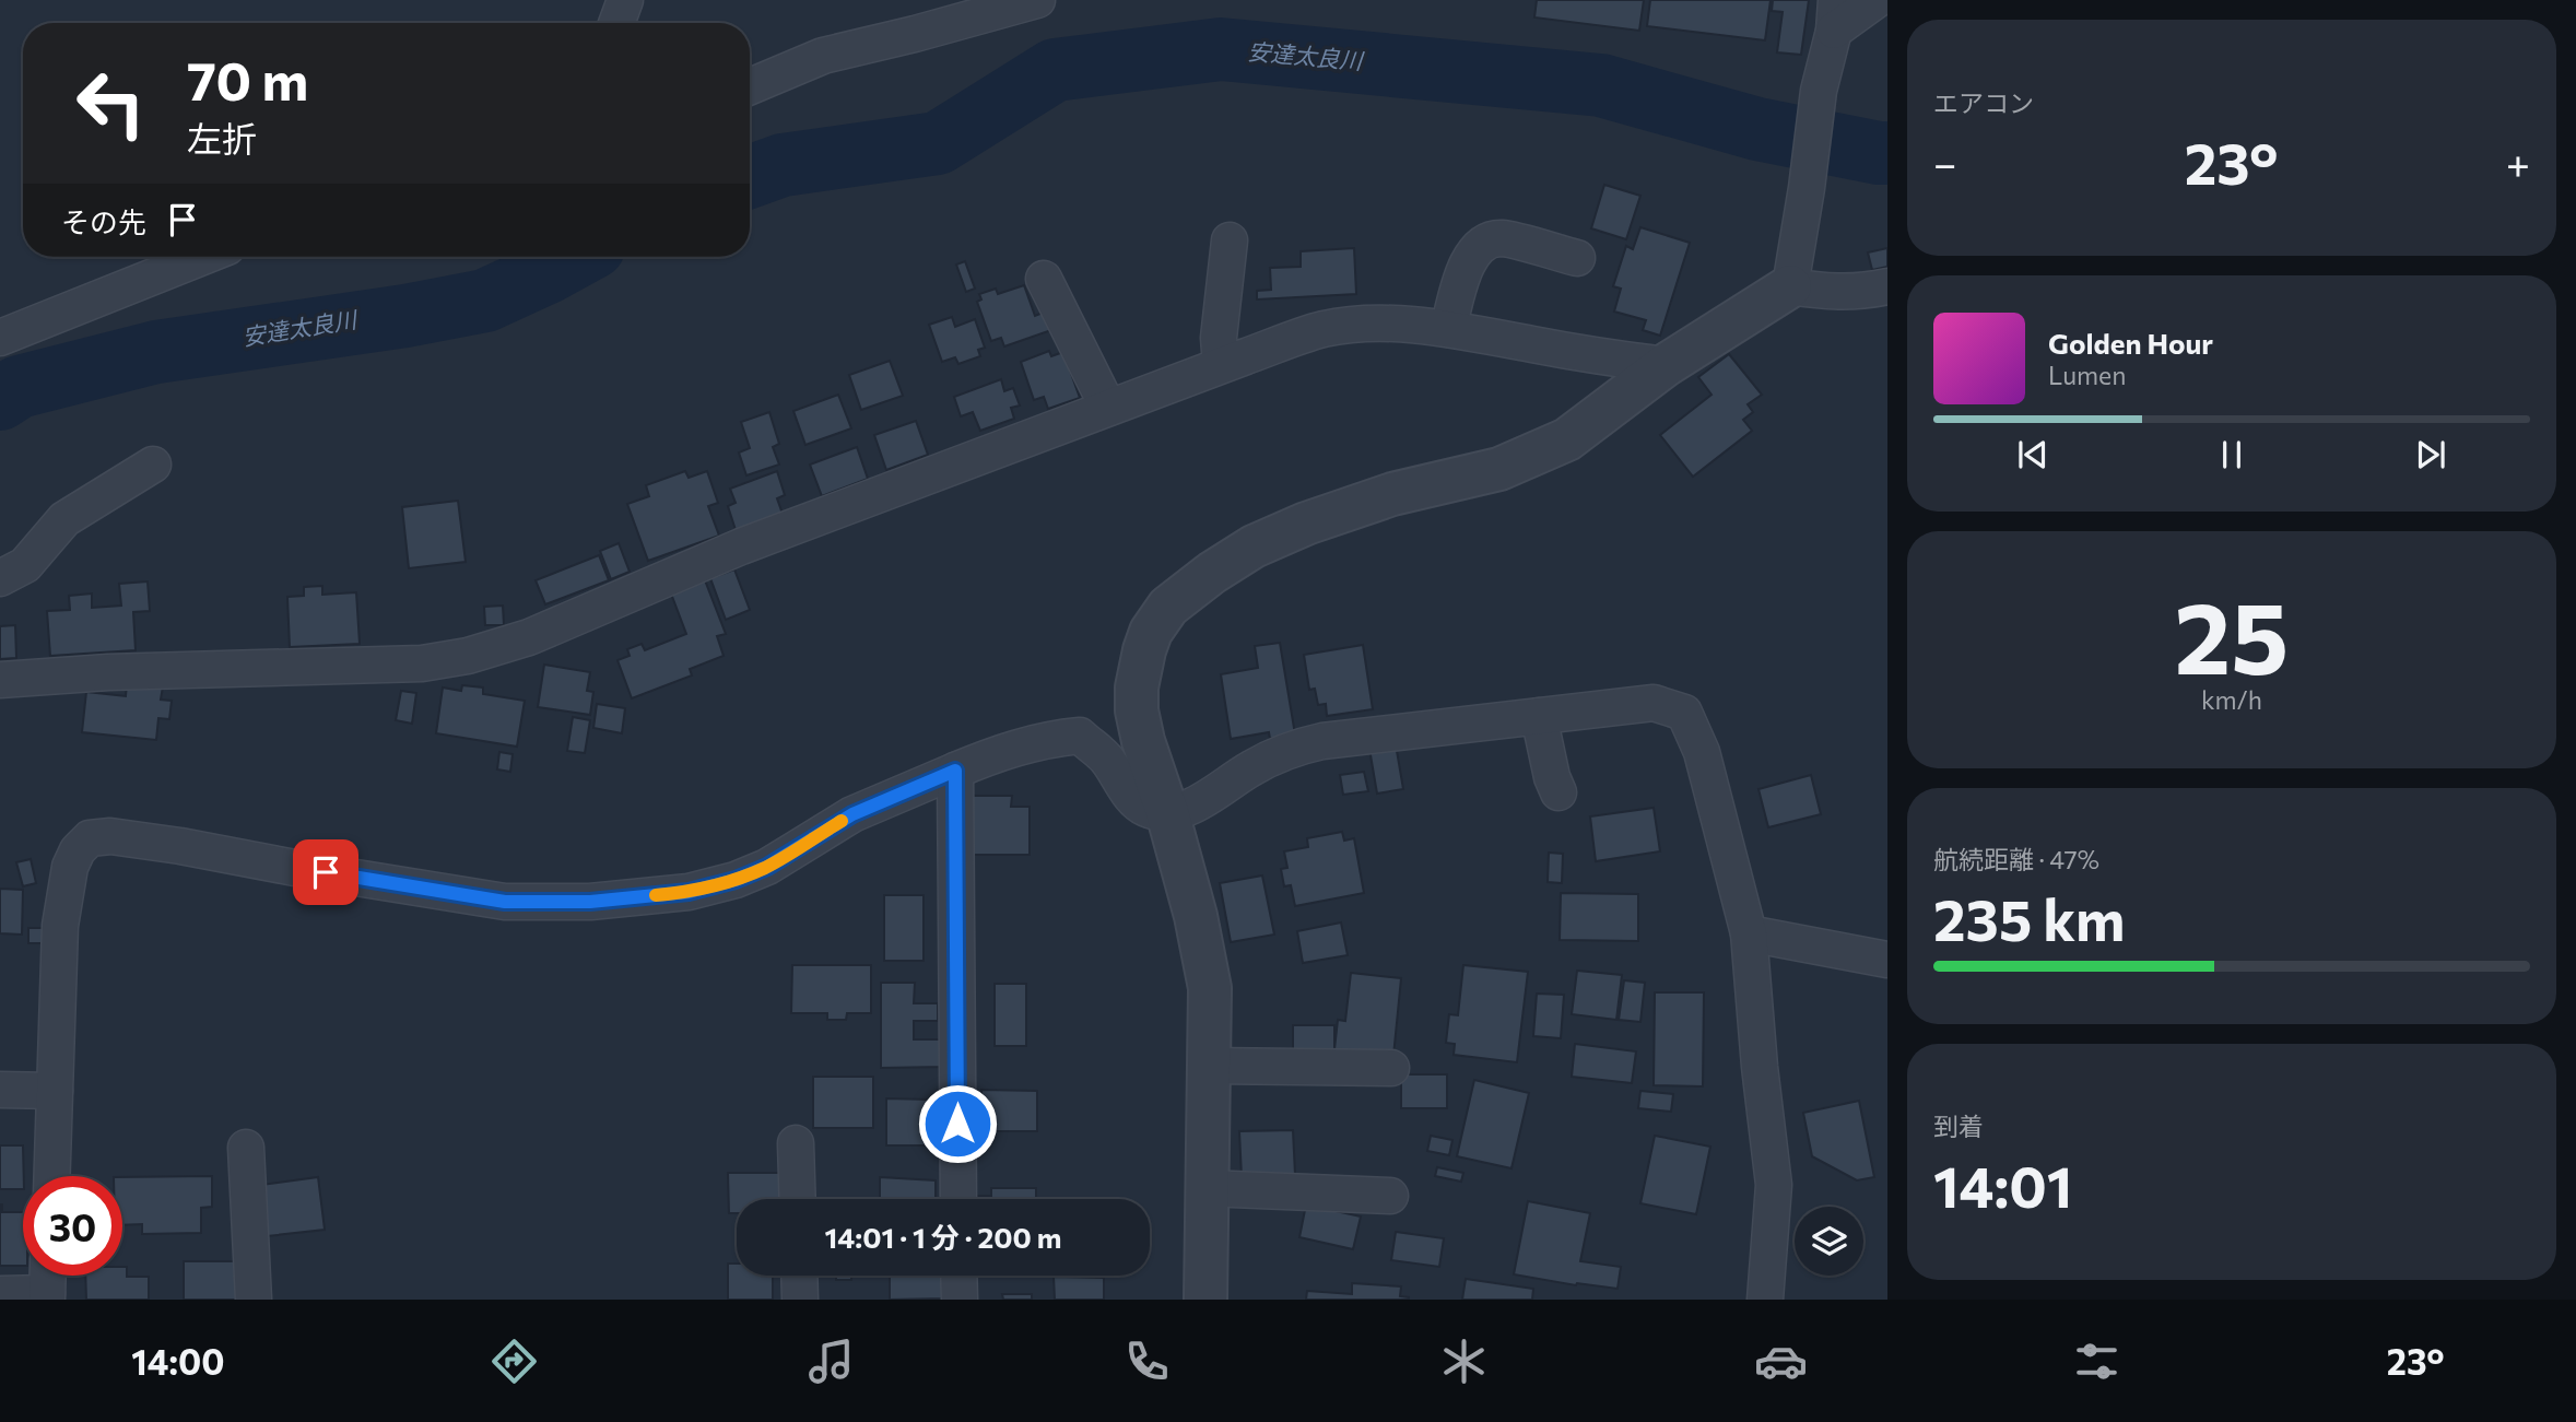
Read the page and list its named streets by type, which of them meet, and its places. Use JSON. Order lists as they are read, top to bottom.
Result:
{
  "water": ["安達太良川"],
  "page": {
    "tile": [
      "エアコン",
      ["25", "km/h"],
      ["航続距離 · 47%", "235 km"],
      ["到着", "14:01"]
    ],
    "turn": ["70 m", "左折"],
    "heat": ["−", "23°", "+"],
    "then": "その先",
    "song": ["Golden Hour", "Lumen"],
    "limit": "30",
    "trip": "14:01 · 1 分 · 200 m",
    "tabs": ["14:00", "23°"]
  }
}
